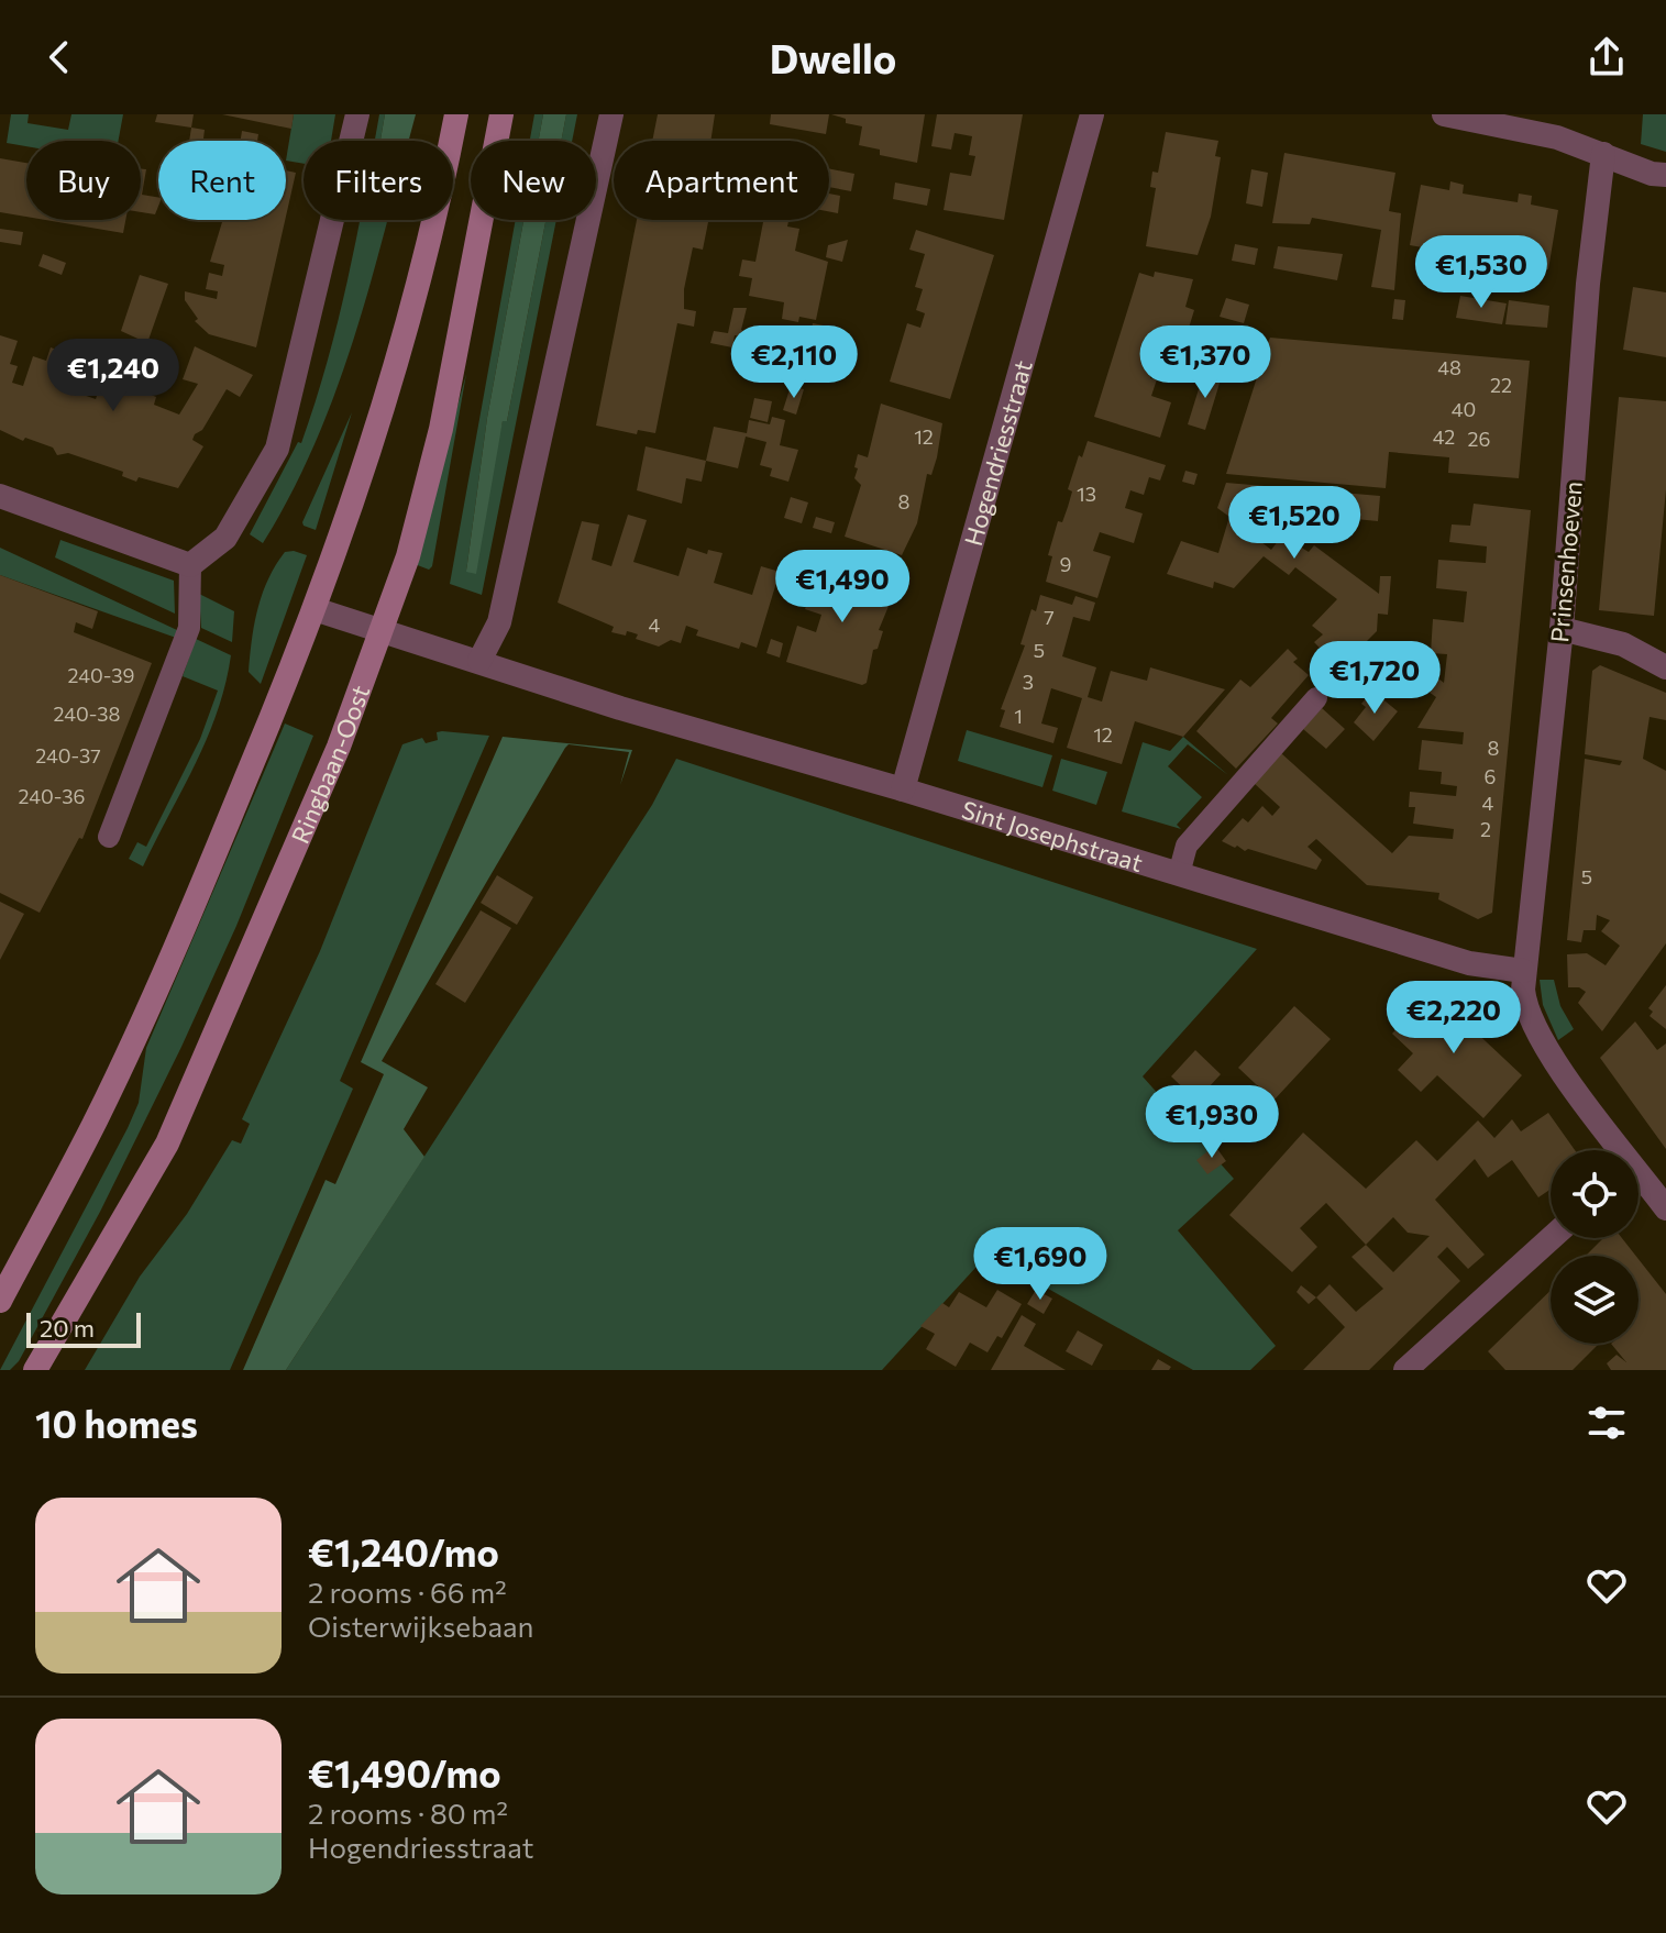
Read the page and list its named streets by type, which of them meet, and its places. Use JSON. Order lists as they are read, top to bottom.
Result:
{
  "streets": {
    "main road": ["Ringbaan-Oost"],
    "street": ["Hogendriesstraat", "Prinsenhoeven", "Sint Josephstraat"]
  },
  "crossings": [
    ["Hogendriesstraat", "Sint Josephstraat"],
    ["Prinsenhoeven", "Sint Josephstraat"],
    ["Ringbaan-Oost", "Sint Josephstraat"]
  ],
  "house_numbers": [
    "48",
    "22",
    "40",
    "12",
    "42",
    "26",
    "13",
    "8",
    "9",
    "7",
    "4",
    "5",
    "240-39",
    "3",
    "240-38",
    "1",
    "12",
    "8",
    "240-37",
    "6",
    "240-36",
    "4",
    "2",
    "5"
  ],
  "scale_bar": "20 m",
  "page": {
    "header": "Dwello",
    "chip": [
      "Buy",
      "Rent",
      "Filters",
      "New",
      "Apartment"
    ],
    "price": [
      "€1,530",
      "€2,110",
      "€1,370",
      "€1,240",
      "€1,520",
      "€1,490",
      "€1,720",
      "€2,220",
      "€1,930",
      "€1,690"
    ],
    "scale": "20 m",
    "heading": "10 homes",
    "list": [
      {
        "name": "€1,240/mo",
        "note": "2 rooms · 66 m² · Oisterwijksebaan"
      },
      {
        "name": "€1,490/mo",
        "note": "2 rooms · 80 m² · Hogendriesstraat"
      }
    ]
  }
}
